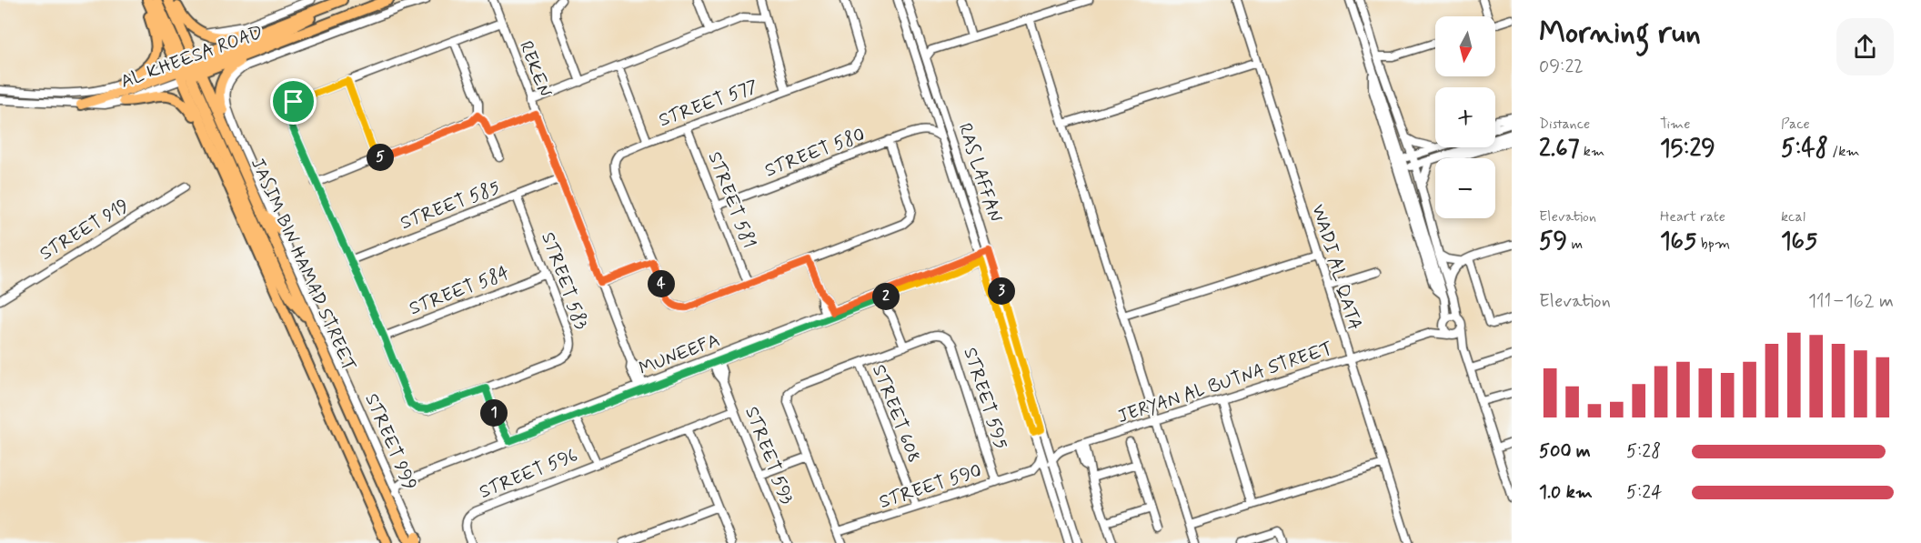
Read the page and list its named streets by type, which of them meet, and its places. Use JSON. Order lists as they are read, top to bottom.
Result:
{
  "streets": {
    "main road": ["AL KHEESA ROAD", "JASIM BIN HAMAD STREET"],
    "street": [
      "REKEN",
      "STREET 577",
      "STREET 580",
      "RAS LAFFAN",
      "STREET 581",
      "STREET 585",
      "STREET 919",
      "WADI AL QATA",
      "STREET 583",
      "STREET 584",
      "MUNEEFA",
      "JERYAN AL BUTNA STREET",
      "STREET 595",
      "STREET 608",
      "STREET 999",
      "STREET 593",
      "STREET 596",
      "STREET 590"
    ]
  },
  "crossings": [
    ["AL KHEESA ROAD", "JASIM BIN HAMAD STREET"],
    ["AL KHEESA ROAD", "STREET 999"],
    ["REKEN", "STREET 585"],
    ["REKEN", "STREET 583"],
    ["REKEN", "MUNEEFA"],
    ["STREET 577", "STREET 580"],
    ["STREET 577", "STREET 581"],
    ["STREET 580", "STREET 581"],
    ["RAS LAFFAN", "MUNEEFA"],
    ["STREET 585", "STREET 583"],
    ["JASIM BIN HAMAD STREET", "STREET 999"],
    ["WADI AL QATA", "JERYAN AL BUTNA STREET"],
    ["STREET 583", "STREET 584"],
    ["MUNEEFA", "STREET 999"],
    ["MUNEEFA", "STREET 593"],
    ["MUNEEFA", "STREET 596"],
    ["STREET 595", "STREET 608"],
    ["STREET 595", "STREET 590"],
    ["STREET 608", "STREET 590"],
    ["STREET 593", "STREET 596"]
  ],
  "north": "bottom",
  "page": {
    "heading": ["Morning run", "09:22"],
    "map_buttons": ["+", "−"],
    "stats": [
      ["Distance", "2.67 km"],
      ["Time", "15:29"],
      ["Pace", "5:48 /km"],
      ["Elevation", "59 m"],
      ["Heart rate", "165 bpm"],
      ["kcal", "165"]
    ],
    "pins": [
      "5",
      "4",
      "3",
      "2",
      "1"
    ],
    "chart": ["Elevation", "111–162 m"],
    "list": [
      {
        "name": "500 m",
        "note": "5:28"
      },
      {
        "name": "1.0 km",
        "note": "5:24"
      }
    ]
  }
}
